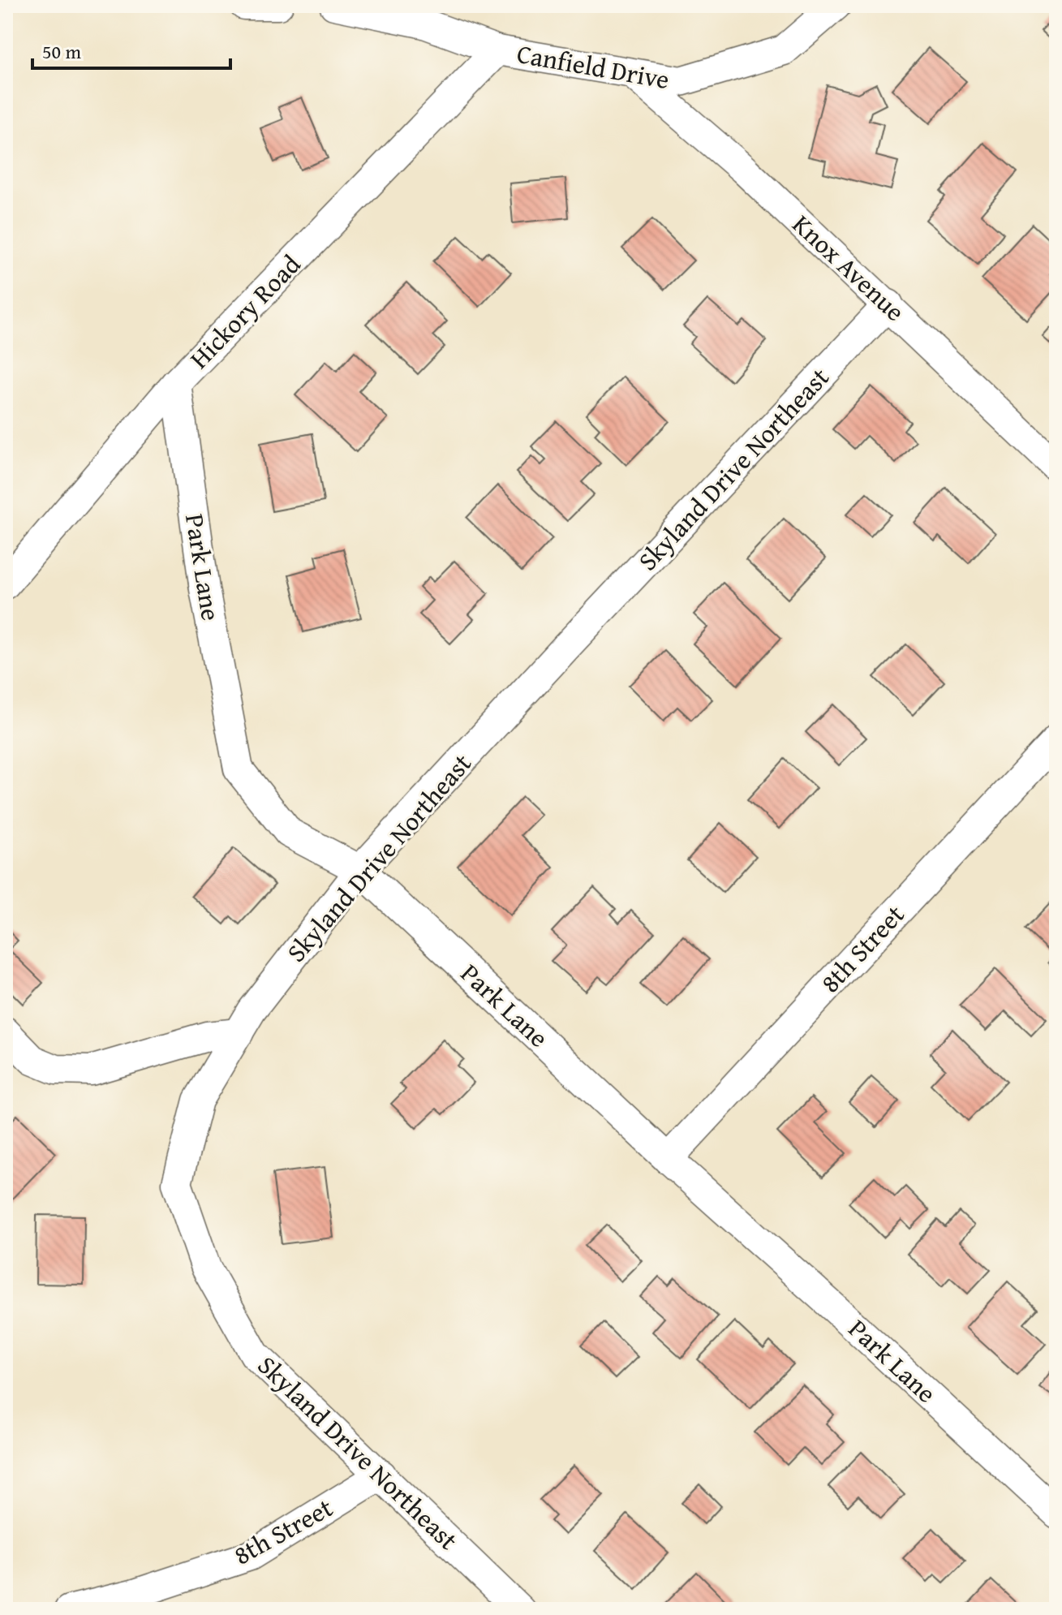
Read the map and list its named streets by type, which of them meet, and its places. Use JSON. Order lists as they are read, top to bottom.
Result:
{
  "streets": {
    "street": [
      "Canfield Drive",
      "Knox Avenue",
      "Hickory Road",
      "Skyland Drive Northeast",
      "Park Lane",
      "8th Street"
    ]
  },
  "crossings": [
    ["Canfield Drive", "Knox Avenue"],
    ["Canfield Drive", "Hickory Road"],
    ["Knox Avenue", "Skyland Drive Northeast"],
    ["Hickory Road", "Park Lane"],
    ["Skyland Drive Northeast", "Park Lane"],
    ["Skyland Drive Northeast", "8th Street"],
    ["Park Lane", "8th Street"]
  ],
  "scale_bar": "50 m"
}
